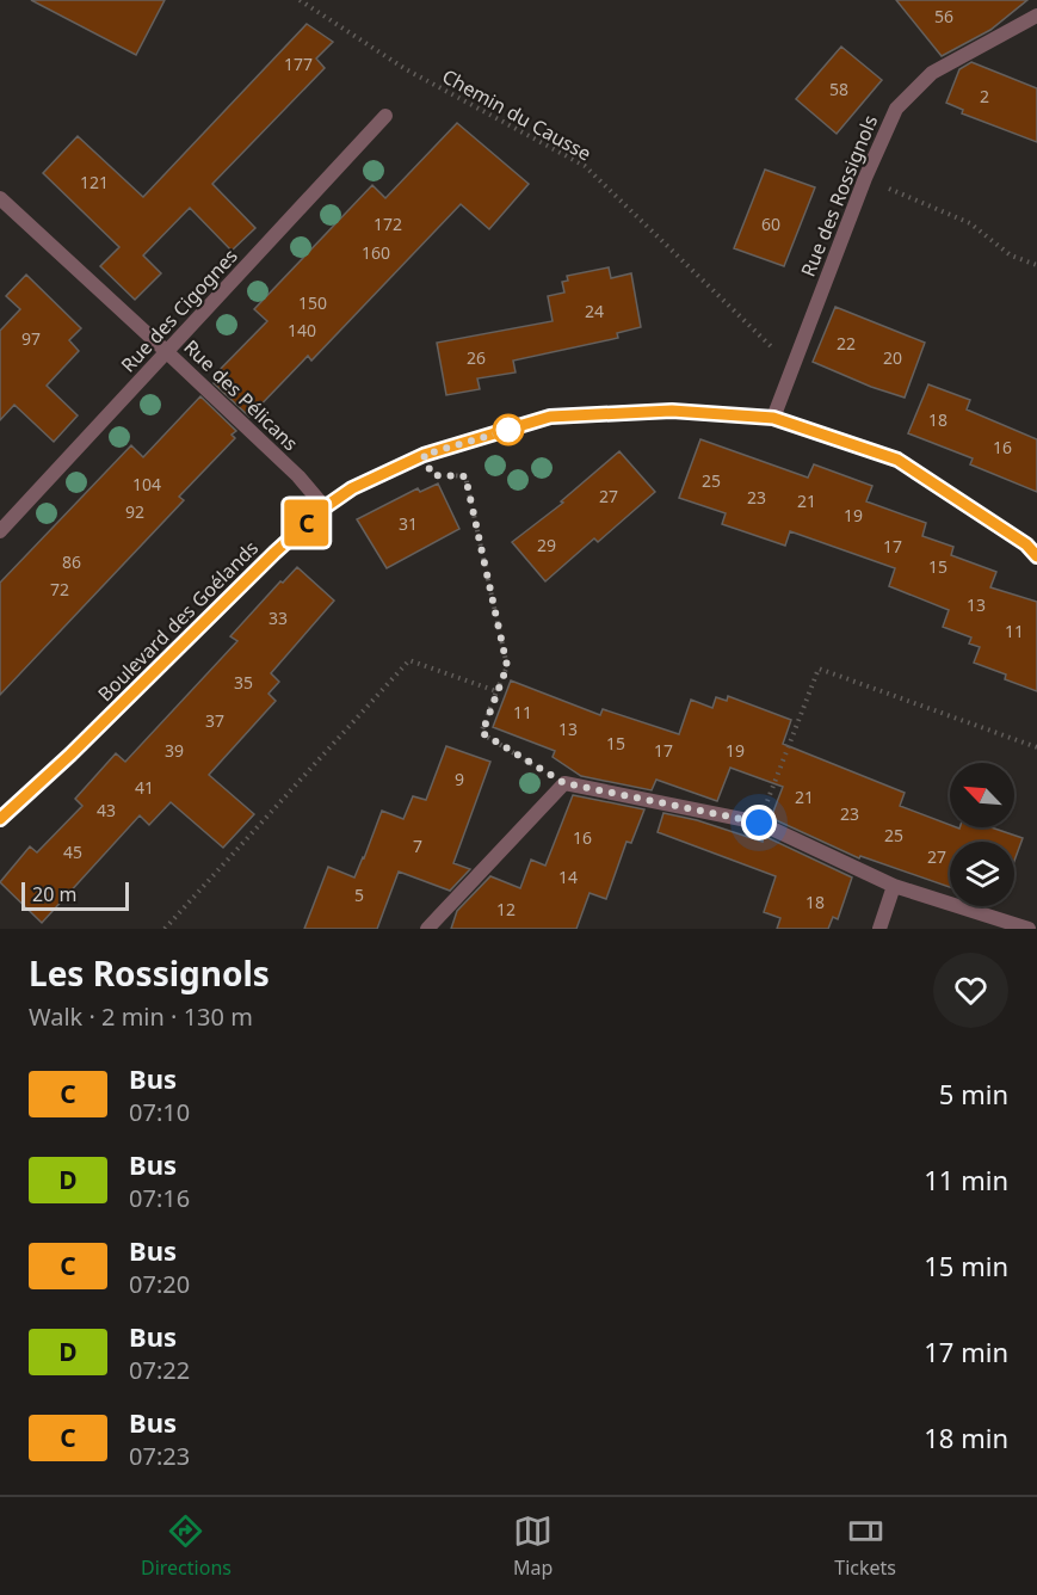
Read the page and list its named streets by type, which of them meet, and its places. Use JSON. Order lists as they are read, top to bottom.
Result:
{
  "streets": {
    "street": [
      "Rue des Rossignols",
      "Rue des Cigognes",
      "Rue des Pélicans",
      "Boulevard des Goélands"
    ],
    "path": ["Chemin du Causse"]
  },
  "crossings": [
    ["Chemin du Causse", "Rue des Rossignols"],
    ["Rue des Rossignols", "Boulevard des Goélands"],
    ["Rue des Cigognes", "Rue des Pélicans"],
    ["Rue des Pélicans", "Boulevard des Goélands"]
  ],
  "lines": ["bus line C"],
  "house_numbers": [
    "56",
    "177",
    "58",
    "2",
    "121",
    "172",
    "60",
    "160",
    "150",
    "24",
    "140",
    "97",
    "22",
    "26",
    "20",
    "18",
    "16",
    "25",
    "104",
    "27",
    "23",
    "21",
    "92",
    "19",
    "31",
    "29",
    "17",
    "86",
    "15",
    "72",
    "13",
    "33",
    "11",
    "35",
    "11",
    "37",
    "13",
    "15",
    "39",
    "17",
    "19",
    "9",
    "41",
    "21",
    "43",
    "23",
    "25",
    "16",
    "7",
    "45",
    "27",
    "14",
    "5",
    "18",
    "12"
  ],
  "scale_bar": "20 m",
  "north": "top left",
  "page": {
    "on_map": "C",
    "scale": "20 m",
    "heading": ["Les Rossignols", "Walk · 2 min · 130 m"],
    "list": [
      {
        "mark": "C",
        "name": "Bus",
        "note": "07:10",
        "value": "5 min"
      },
      {
        "mark": "D",
        "name": "Bus",
        "note": "07:16",
        "value": "11 min"
      },
      {
        "mark": "C",
        "name": "Bus",
        "note": "07:20",
        "value": "15 min"
      },
      {
        "mark": "D",
        "name": "Bus",
        "note": "07:22",
        "value": "17 min"
      },
      {
        "mark": "C",
        "name": "Bus",
        "note": "07:23",
        "value": "18 min"
      }
    ],
    "tabs": ["Directions", "Map", "Tickets"]
  }
}
